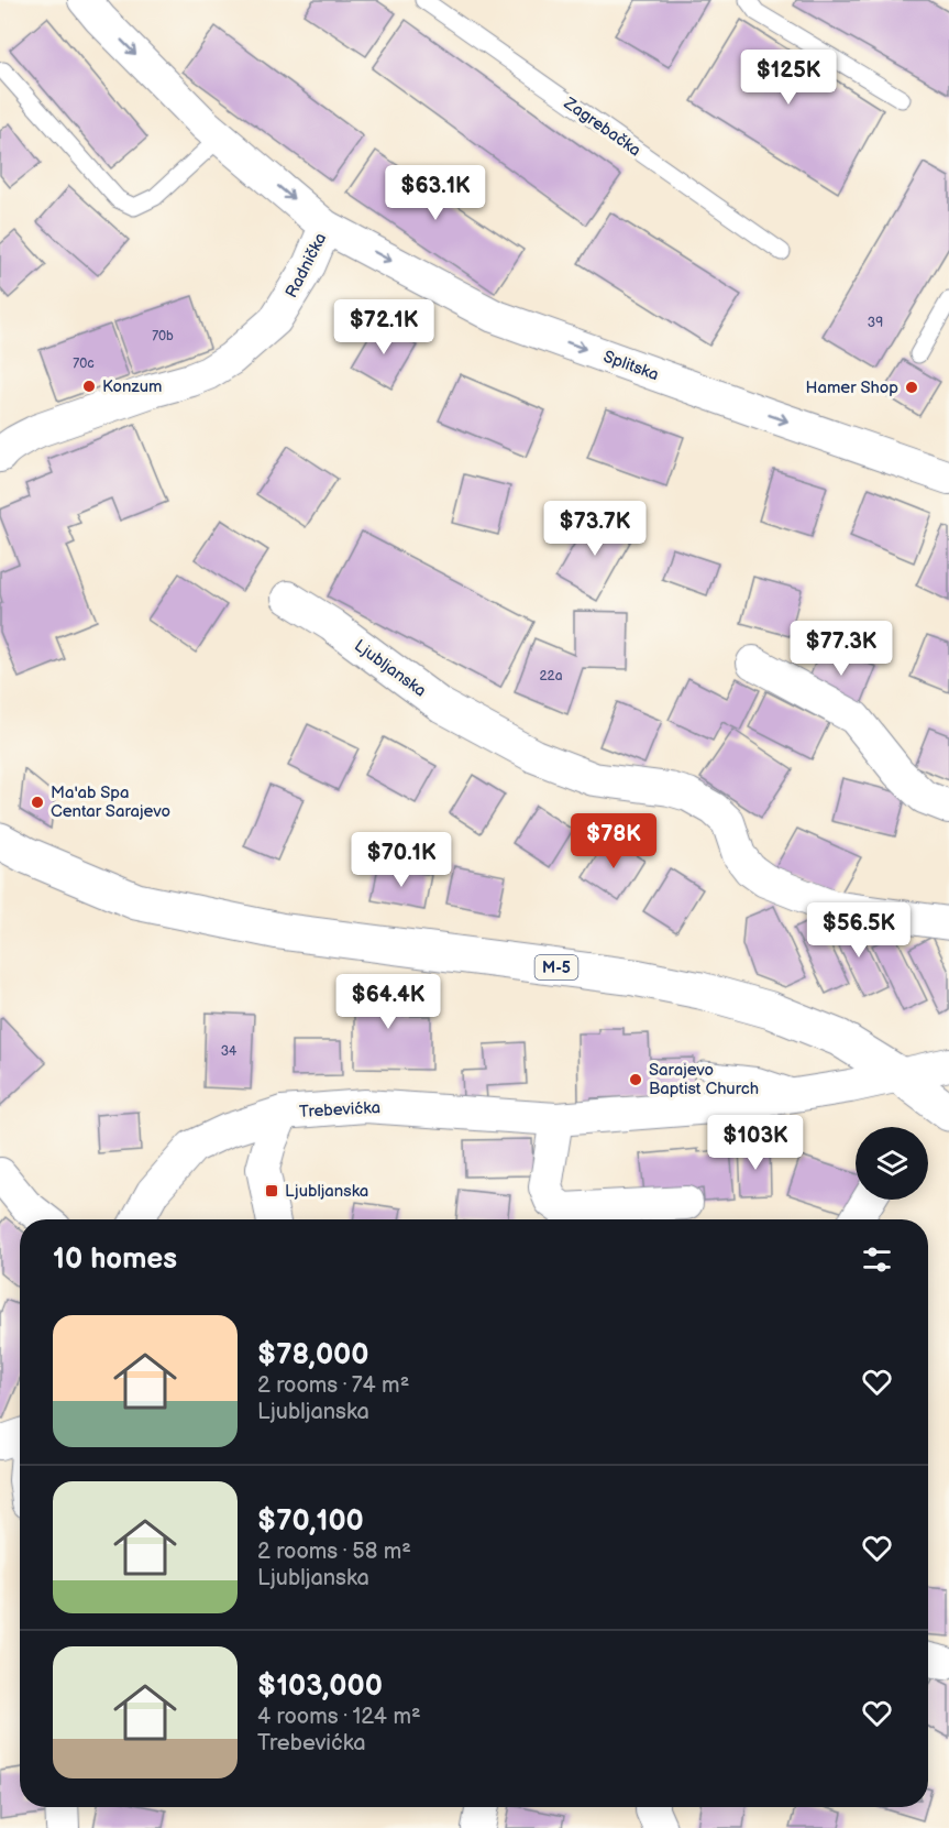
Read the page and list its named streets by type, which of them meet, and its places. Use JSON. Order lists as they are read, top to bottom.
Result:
{
  "streets": {
    "main road": ["M-5"],
    "street": [
      "Radnička",
      "Splitska",
      "Ljubljanska",
      "Trebevićka"
    ],
    "lane": ["Zagrebačka"]
  },
  "crossings": [
    ["Radnička", "Splitska"],
    ["M-5", "Trebevićka"]
  ],
  "one_way": ["Radnička", "Splitska"],
  "places": {
    "other": [
      "Konzum",
      "Hamer Shop",
      "Ma'ab Spa Centar Sarajevo",
      "Sarajevo Baptist Church"
    ],
    "transit": ["Ljubljanska"]
  },
  "house_numbers": [
    "39",
    "70b",
    "70c",
    "22a",
    "34"
  ],
  "page": {
    "price": [
      "$125K",
      "$63.1K",
      "$72.1K",
      "$73.7K",
      "$77.3K",
      "$78K",
      "$70.1K",
      "$56.5K",
      "$64.4K",
      "$103K"
    ],
    "heading": "10 homes",
    "list": [
      {
        "name": "$78,000",
        "note": "2 rooms · 74 m² · Ljubljanska"
      },
      {
        "name": "$70,100",
        "note": "2 rooms · 58 m² · Ljubljanska"
      },
      {
        "name": "$103,000",
        "note": "4 rooms · 124 m² · Trebevićka"
      }
    ]
  }
}
